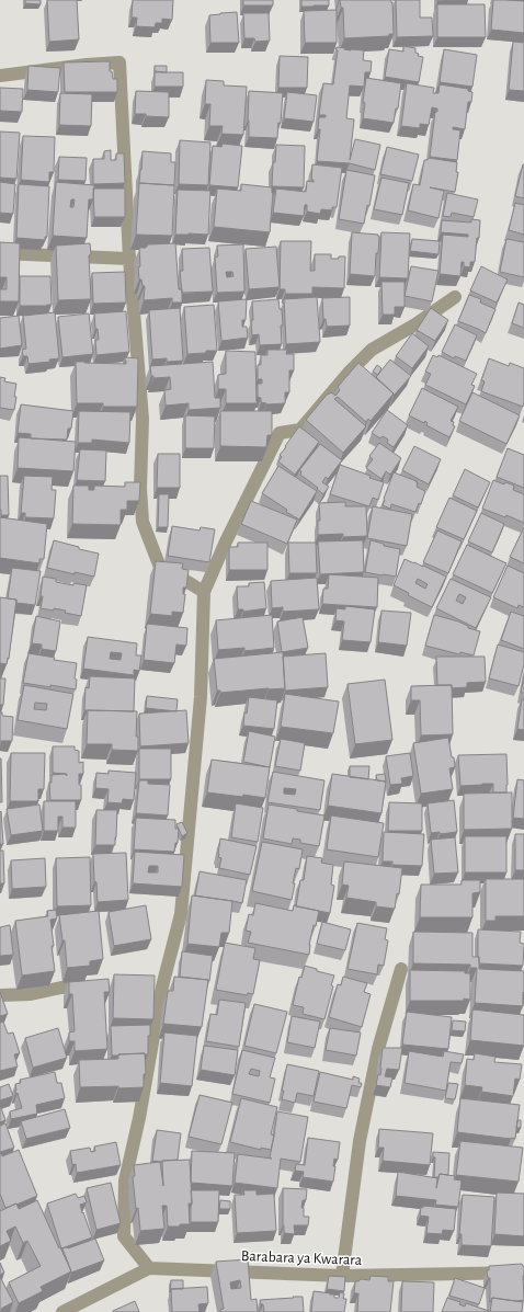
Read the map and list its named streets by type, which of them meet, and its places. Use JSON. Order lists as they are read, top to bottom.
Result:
{
  "streets": {
    "street": ["Barabara ya Kwarara"]
  }
}
